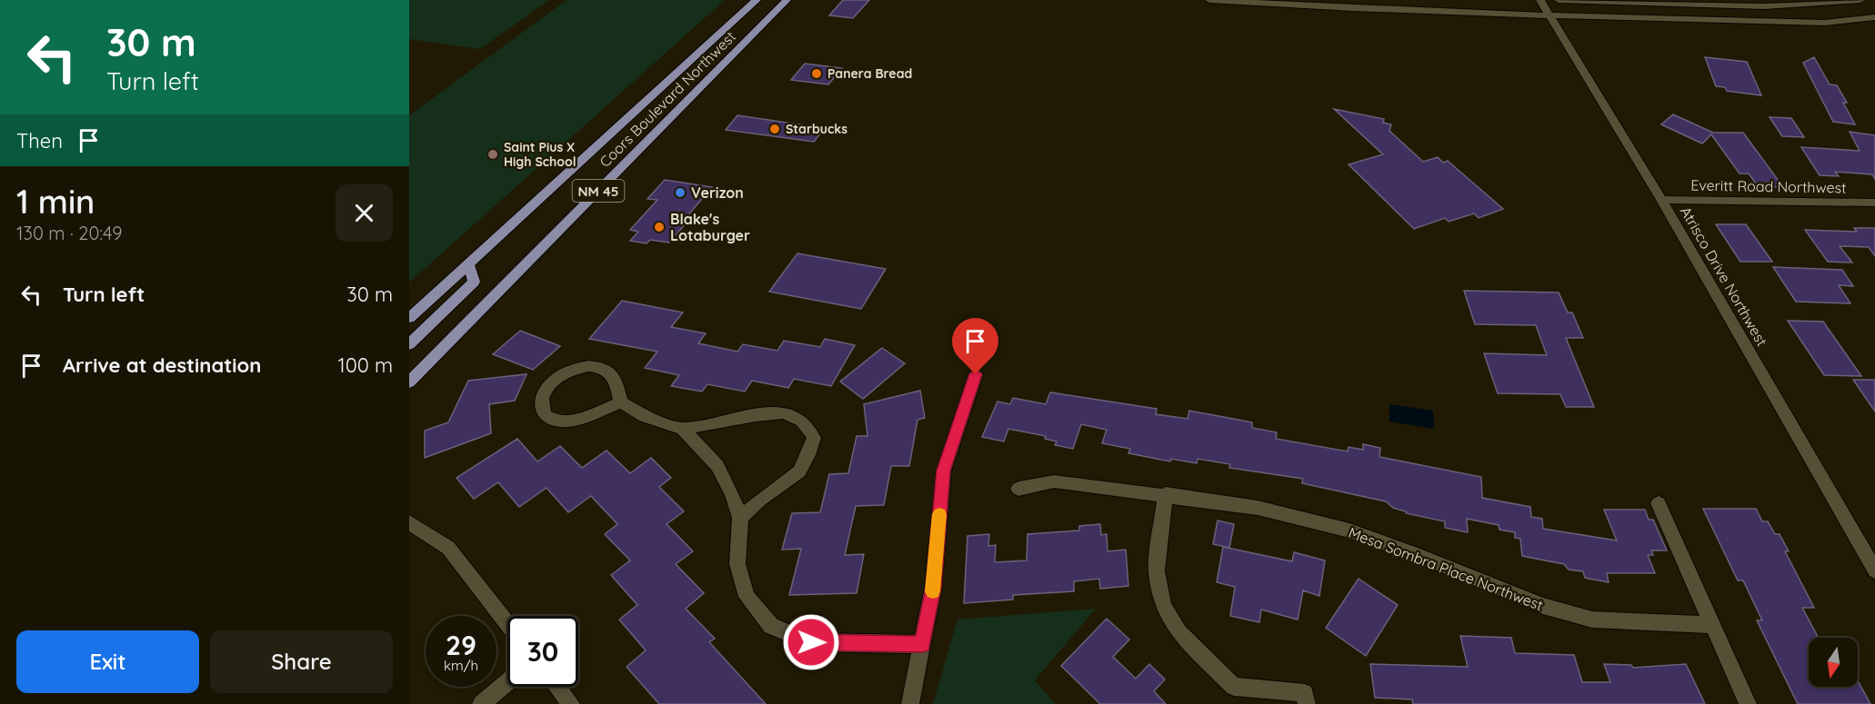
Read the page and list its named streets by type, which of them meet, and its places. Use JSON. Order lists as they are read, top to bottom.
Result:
{
  "streets": {
    "main road": ["Coors Boulevard Northwest", "NM 45"],
    "street": ["Everitt Road Northwest", "Atrisco Drive Northwest", "Mesa Sombra Place Northwest"]
  },
  "crossings": [
    ["Everitt Road Northwest", "Atrisco Drive Northwest"]
  ],
  "places": [
    "Panera Bread",
    "Starbucks",
    "Saint Pius X High School",
    "Verizon",
    "Blake's Lotaburger"
  ],
  "north": "bottom",
  "page": {
    "turn": ["30 m", "Turn left"],
    "then": "Then",
    "heading": ["1 min", "130 m · 20:49"],
    "list": [
      {
        "name": "Turn left",
        "value": "30 m"
      },
      {
        "name": "Arrive at destination",
        "value": "100 m"
      }
    ],
    "speed": "29 km/h",
    "limit": "30",
    "buttons": ["Exit", "Share"]
  }
}
